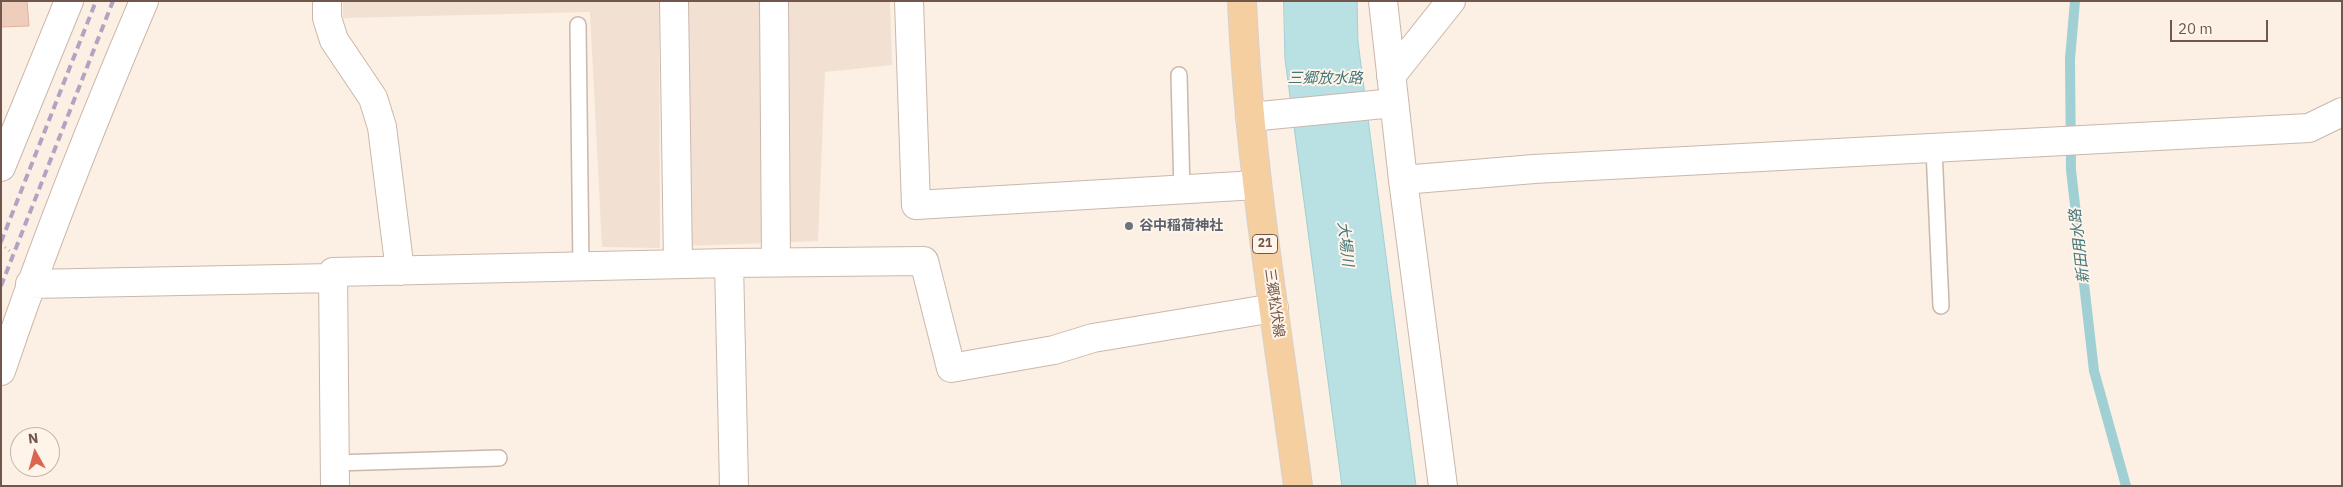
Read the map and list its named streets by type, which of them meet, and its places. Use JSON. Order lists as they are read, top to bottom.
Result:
{
  "streets": {
    "main road": ["21", "三郷松伏線"]
  },
  "water": ["三郷放水路", "大場川", "新田用水路"],
  "places": ["谷中稲荷神社"],
  "scale_bar": "20 m",
  "north": "top"
}
